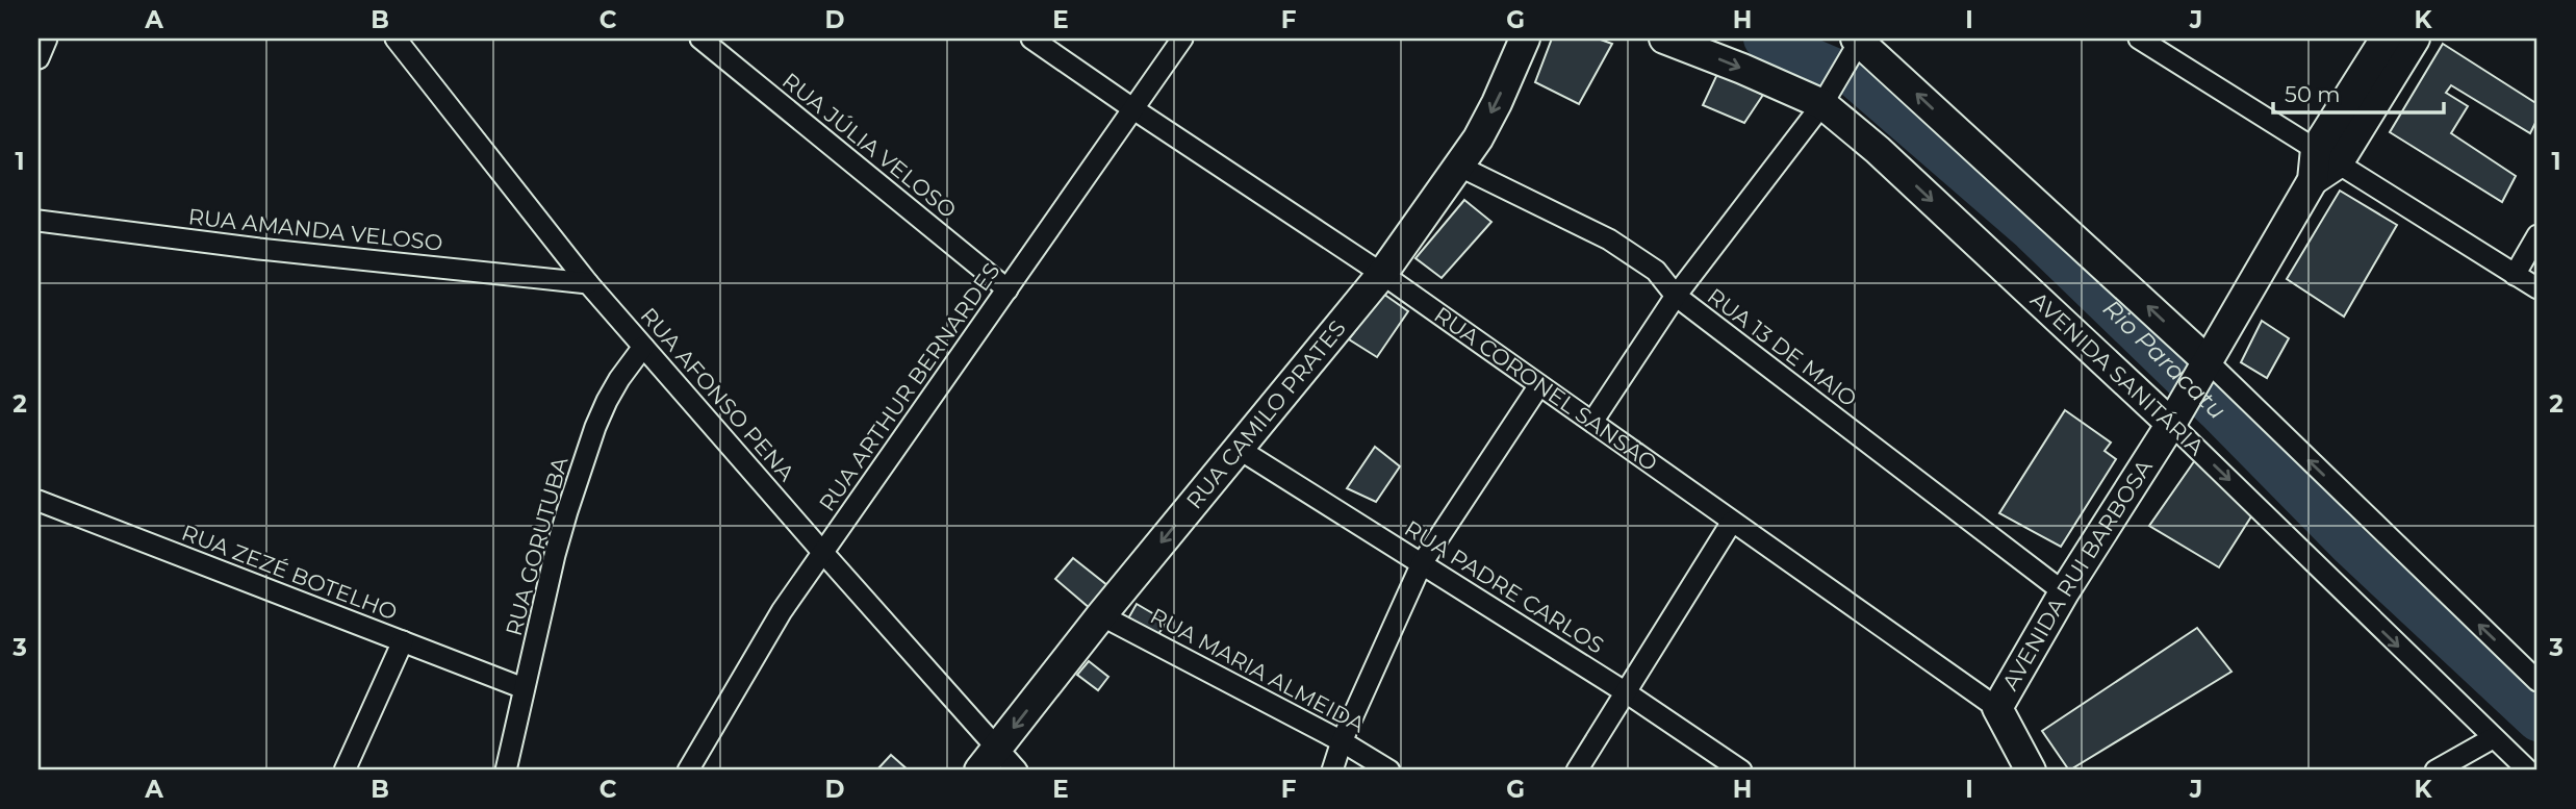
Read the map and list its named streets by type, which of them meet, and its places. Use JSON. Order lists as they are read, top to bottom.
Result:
{
  "streets": {
    "street": [
      "RUA JÚLIA VELOSO",
      "RUA AMANDA VELOSO",
      "RUA 13 DE MAIO",
      "AVENIDA SANITÁRIA",
      "RUA ARTHUR BERNARDES",
      "RUA CORONEL SANSÃO",
      "RUA AFONSO PENA",
      "RUA CAMILO PRATES",
      "RUA GORUTUBA",
      "RUA ZEZÉ BOTELHO",
      "AVENIDA RUI BARBOSA",
      "RUA PADRE CARLOS",
      "RUA MARIA ALMEIDA"
    ]
  },
  "crossings": [
    ["RUA JÚLIA VELOSO", "RUA ARTHUR BERNARDES"],
    ["RUA AMANDA VELOSO", "RUA AFONSO PENA"],
    ["RUA 13 DE MAIO", "RUA CAMILO PRATES"],
    ["RUA 13 DE MAIO", "AVENIDA RUI BARBOSA"],
    ["AVENIDA SANITÁRIA", "AVENIDA RUI BARBOSA"],
    ["RUA ARTHUR BERNARDES", "RUA CORONEL SANSÃO"],
    ["RUA ARTHUR BERNARDES", "RUA AFONSO PENA"],
    ["RUA CORONEL SANSÃO", "RUA CAMILO PRATES"],
    ["RUA CORONEL SANSÃO", "AVENIDA RUI BARBOSA"],
    ["RUA AFONSO PENA", "RUA CAMILO PRATES"],
    ["RUA AFONSO PENA", "RUA GORUTUBA"],
    ["RUA CAMILO PRATES", "RUA PADRE CARLOS"],
    ["RUA CAMILO PRATES", "RUA MARIA ALMEIDA"],
    ["RUA GORUTUBA", "RUA ZEZÉ BOTELHO"]
  ],
  "water": ["Rio Paracatu"],
  "scale_bar": "50 m",
  "grid": {
    "columns": [
      "A",
      "B",
      "C",
      "D",
      "E",
      "F",
      "G",
      "H",
      "I",
      "J",
      "K"
    ],
    "rows": ["1", "2", "3"]
  }
}
